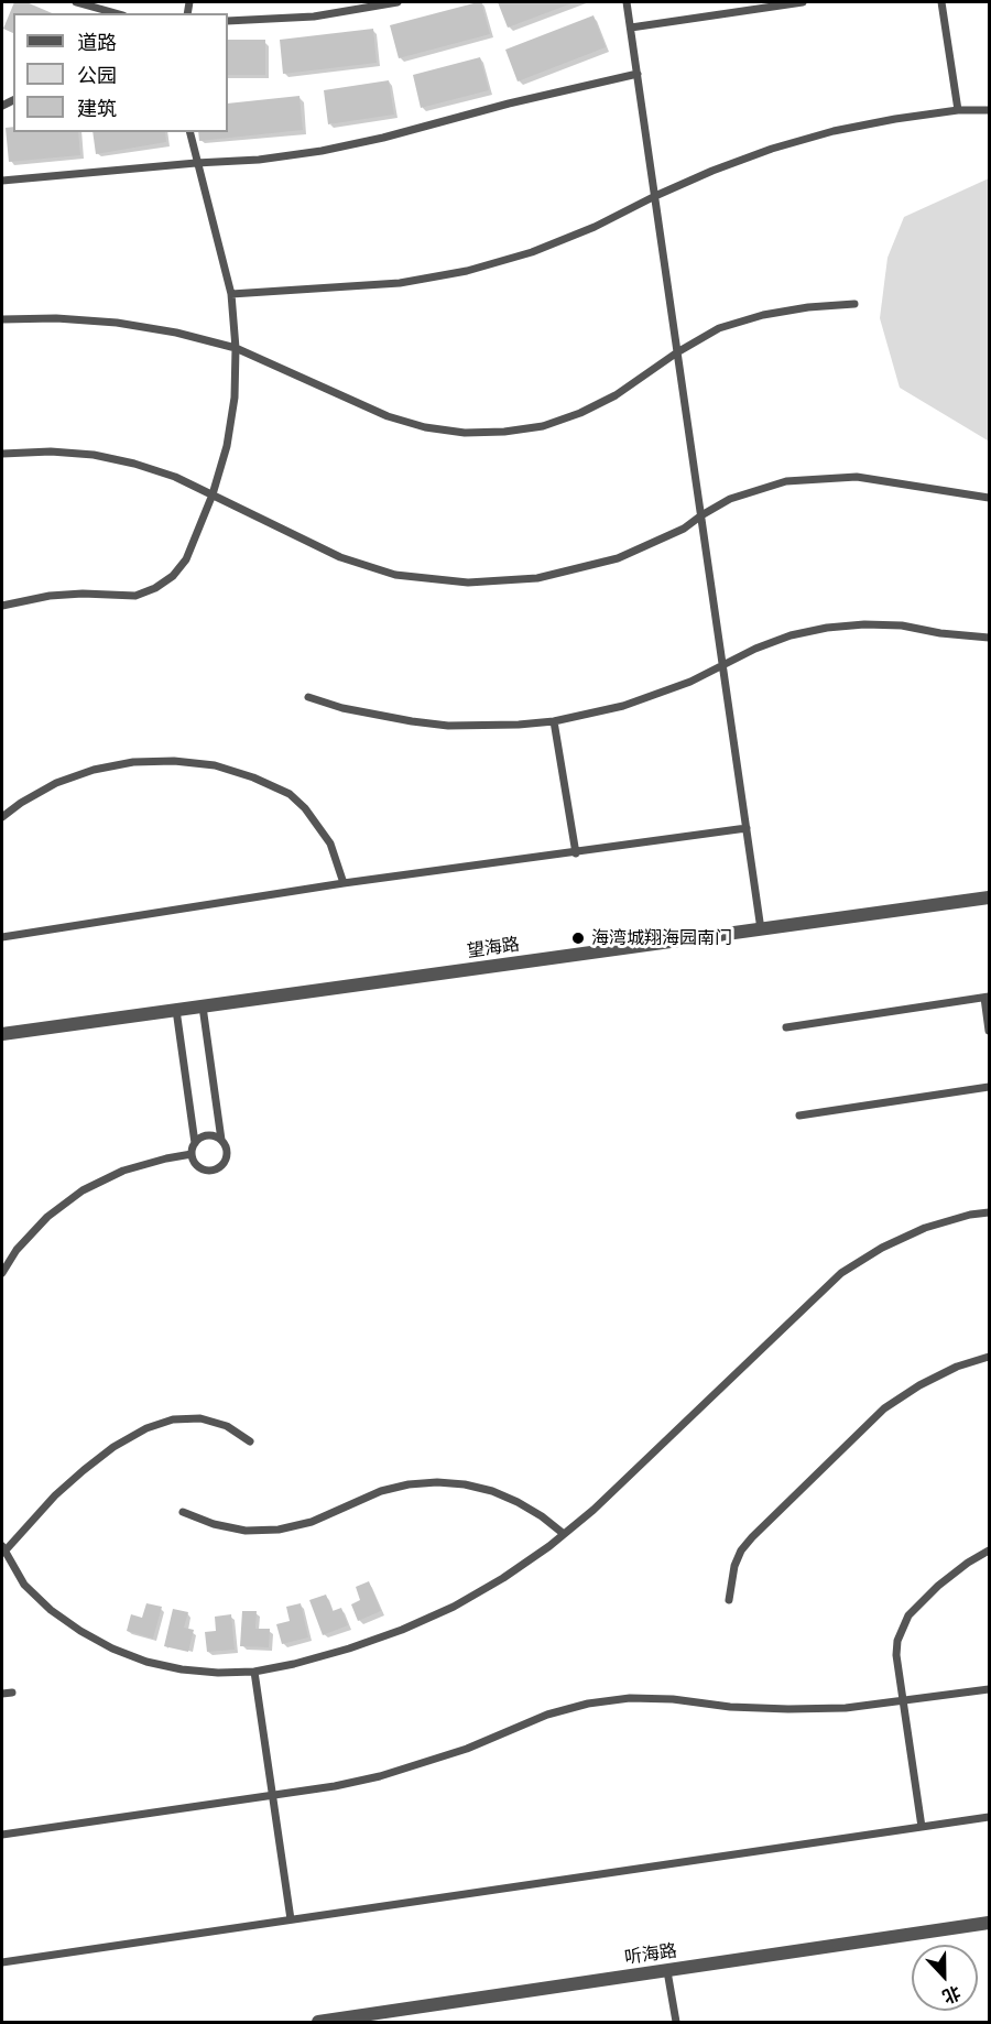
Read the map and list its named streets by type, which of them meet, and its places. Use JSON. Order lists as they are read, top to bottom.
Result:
{
  "streets": {
    "street": ["望海路", "听海路"]
  },
  "places": ["海湾城翔海园南门"],
  "legend": ["道路", "公园", "建筑"],
  "north": "bottom"
}
